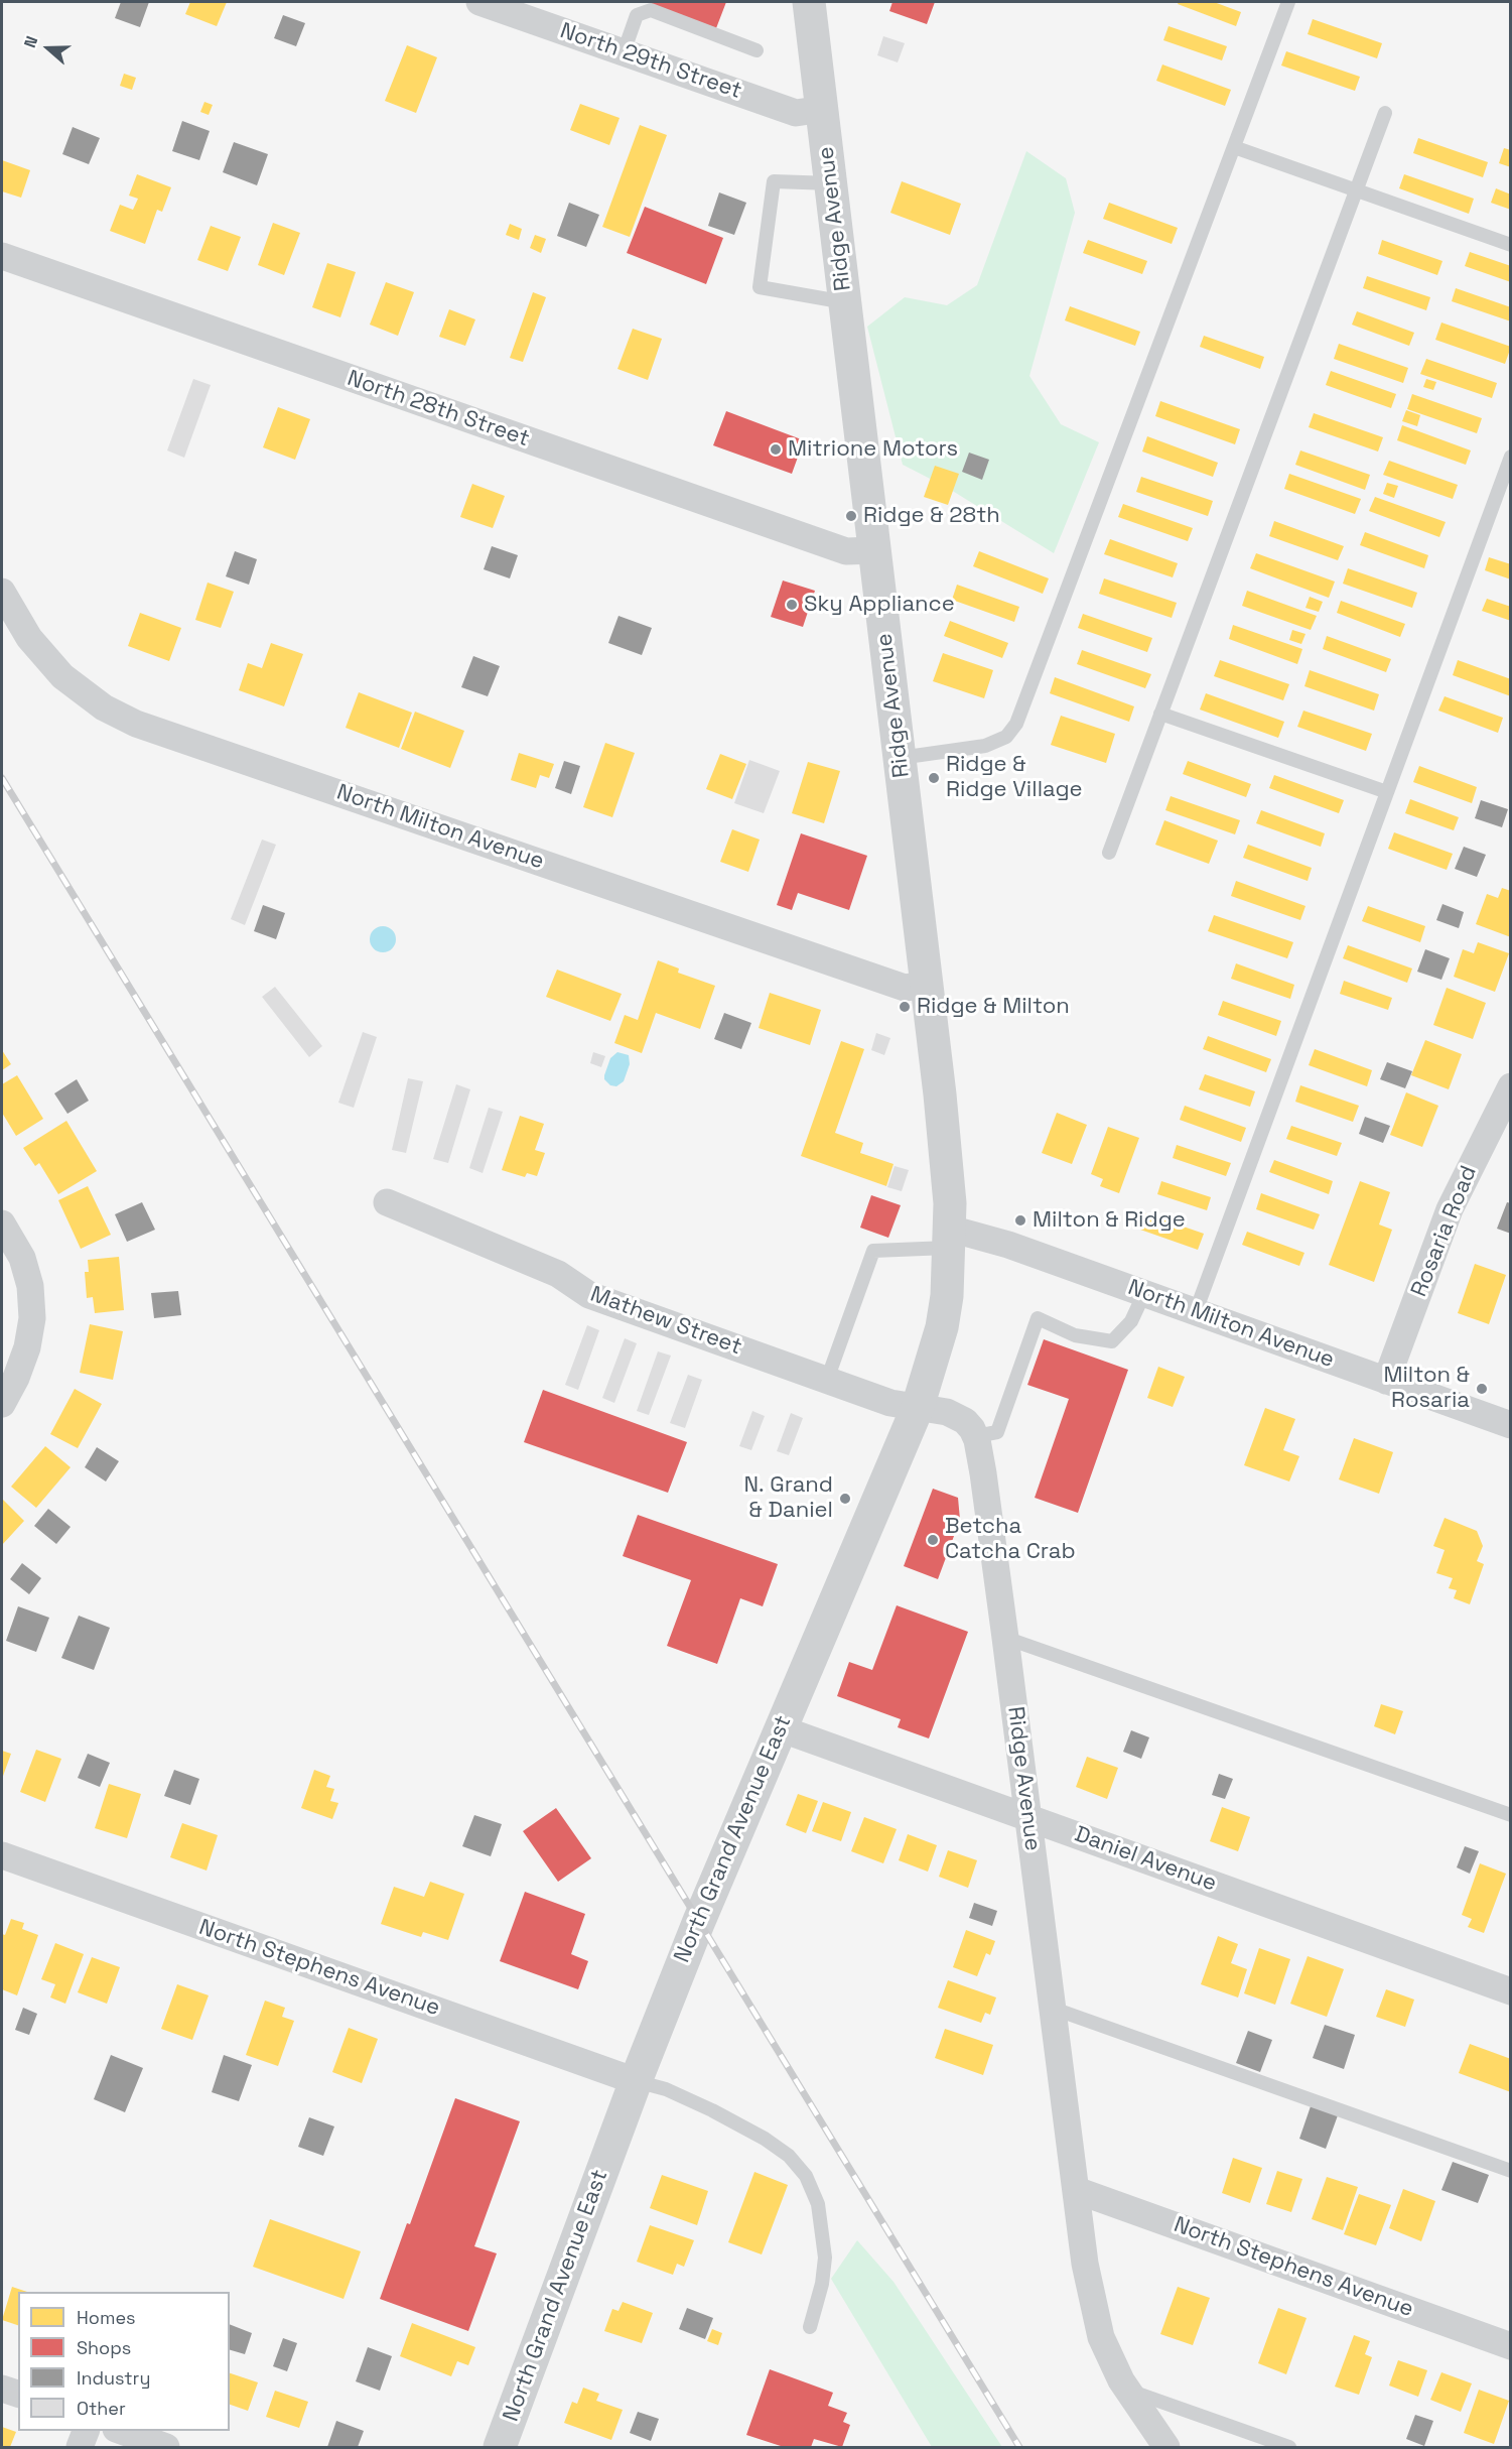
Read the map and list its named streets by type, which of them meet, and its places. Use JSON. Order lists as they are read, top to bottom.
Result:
{
  "streets": {
    "street": [
      "North 29th Street",
      "Ridge Avenue",
      "North 28th Street",
      "North Milton Avenue",
      "Rosaria Road",
      "Mathew Street",
      "North Grand Avenue East",
      "Daniel Avenue",
      "North Stephens Avenue"
    ]
  },
  "crossings": [
    ["North 29th Street", "Ridge Avenue"],
    ["Ridge Avenue", "North 28th Street"],
    ["Ridge Avenue", "North Milton Avenue"],
    ["Ridge Avenue", "North Grand Avenue East"],
    ["Ridge Avenue", "Daniel Avenue"],
    ["Ridge Avenue", "North Stephens Avenue"],
    ["North Milton Avenue", "Rosaria Road"],
    ["North Milton Avenue", "North Grand Avenue East"],
    ["Mathew Street", "North Grand Avenue East"],
    ["North Grand Avenue East", "Daniel Avenue"],
    ["North Grand Avenue East", "North Stephens Avenue"]
  ],
  "places": [
    "Mitrione Motors",
    "Ridge & 28th",
    "Sky Appliance",
    "Ridge & Ridge Village",
    "Ridge & Milton",
    "Milton & Ridge",
    "Milton & Rosaria",
    "N. Grand & Daniel",
    "Betcha Catcha Crab"
  ],
  "legend": [
    "Homes",
    "Shops",
    "Industry",
    "Other"
  ],
  "north": "left"
}
